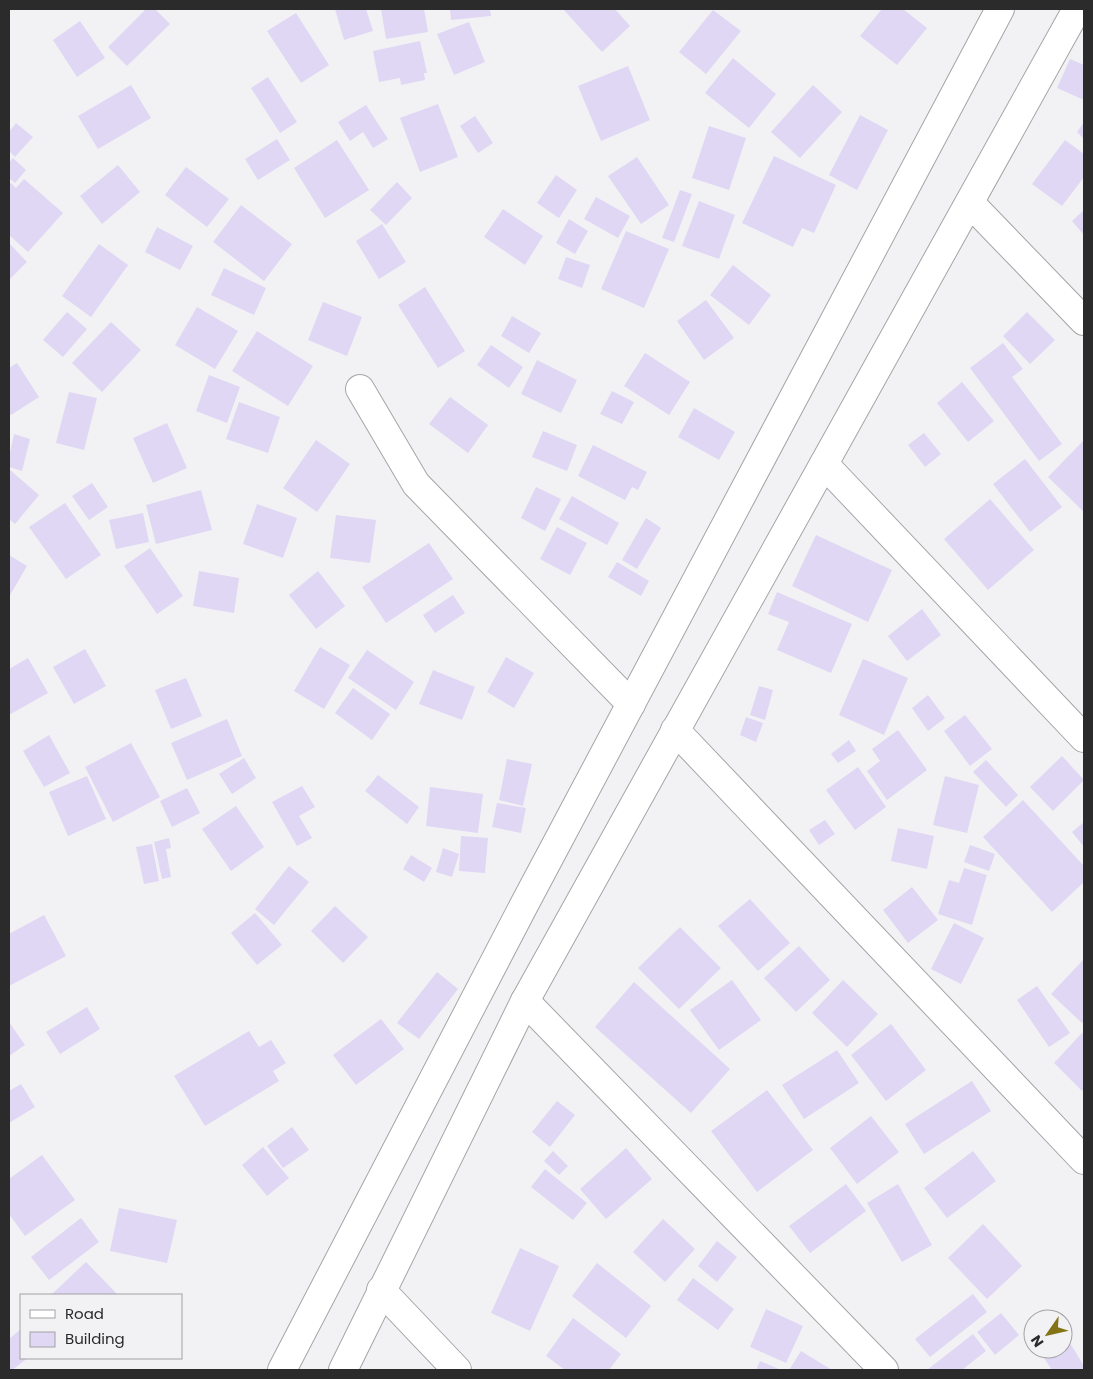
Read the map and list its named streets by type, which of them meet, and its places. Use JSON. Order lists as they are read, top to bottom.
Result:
{
  "legend": ["Road", "Building"],
  "north": "bottom left"
}
